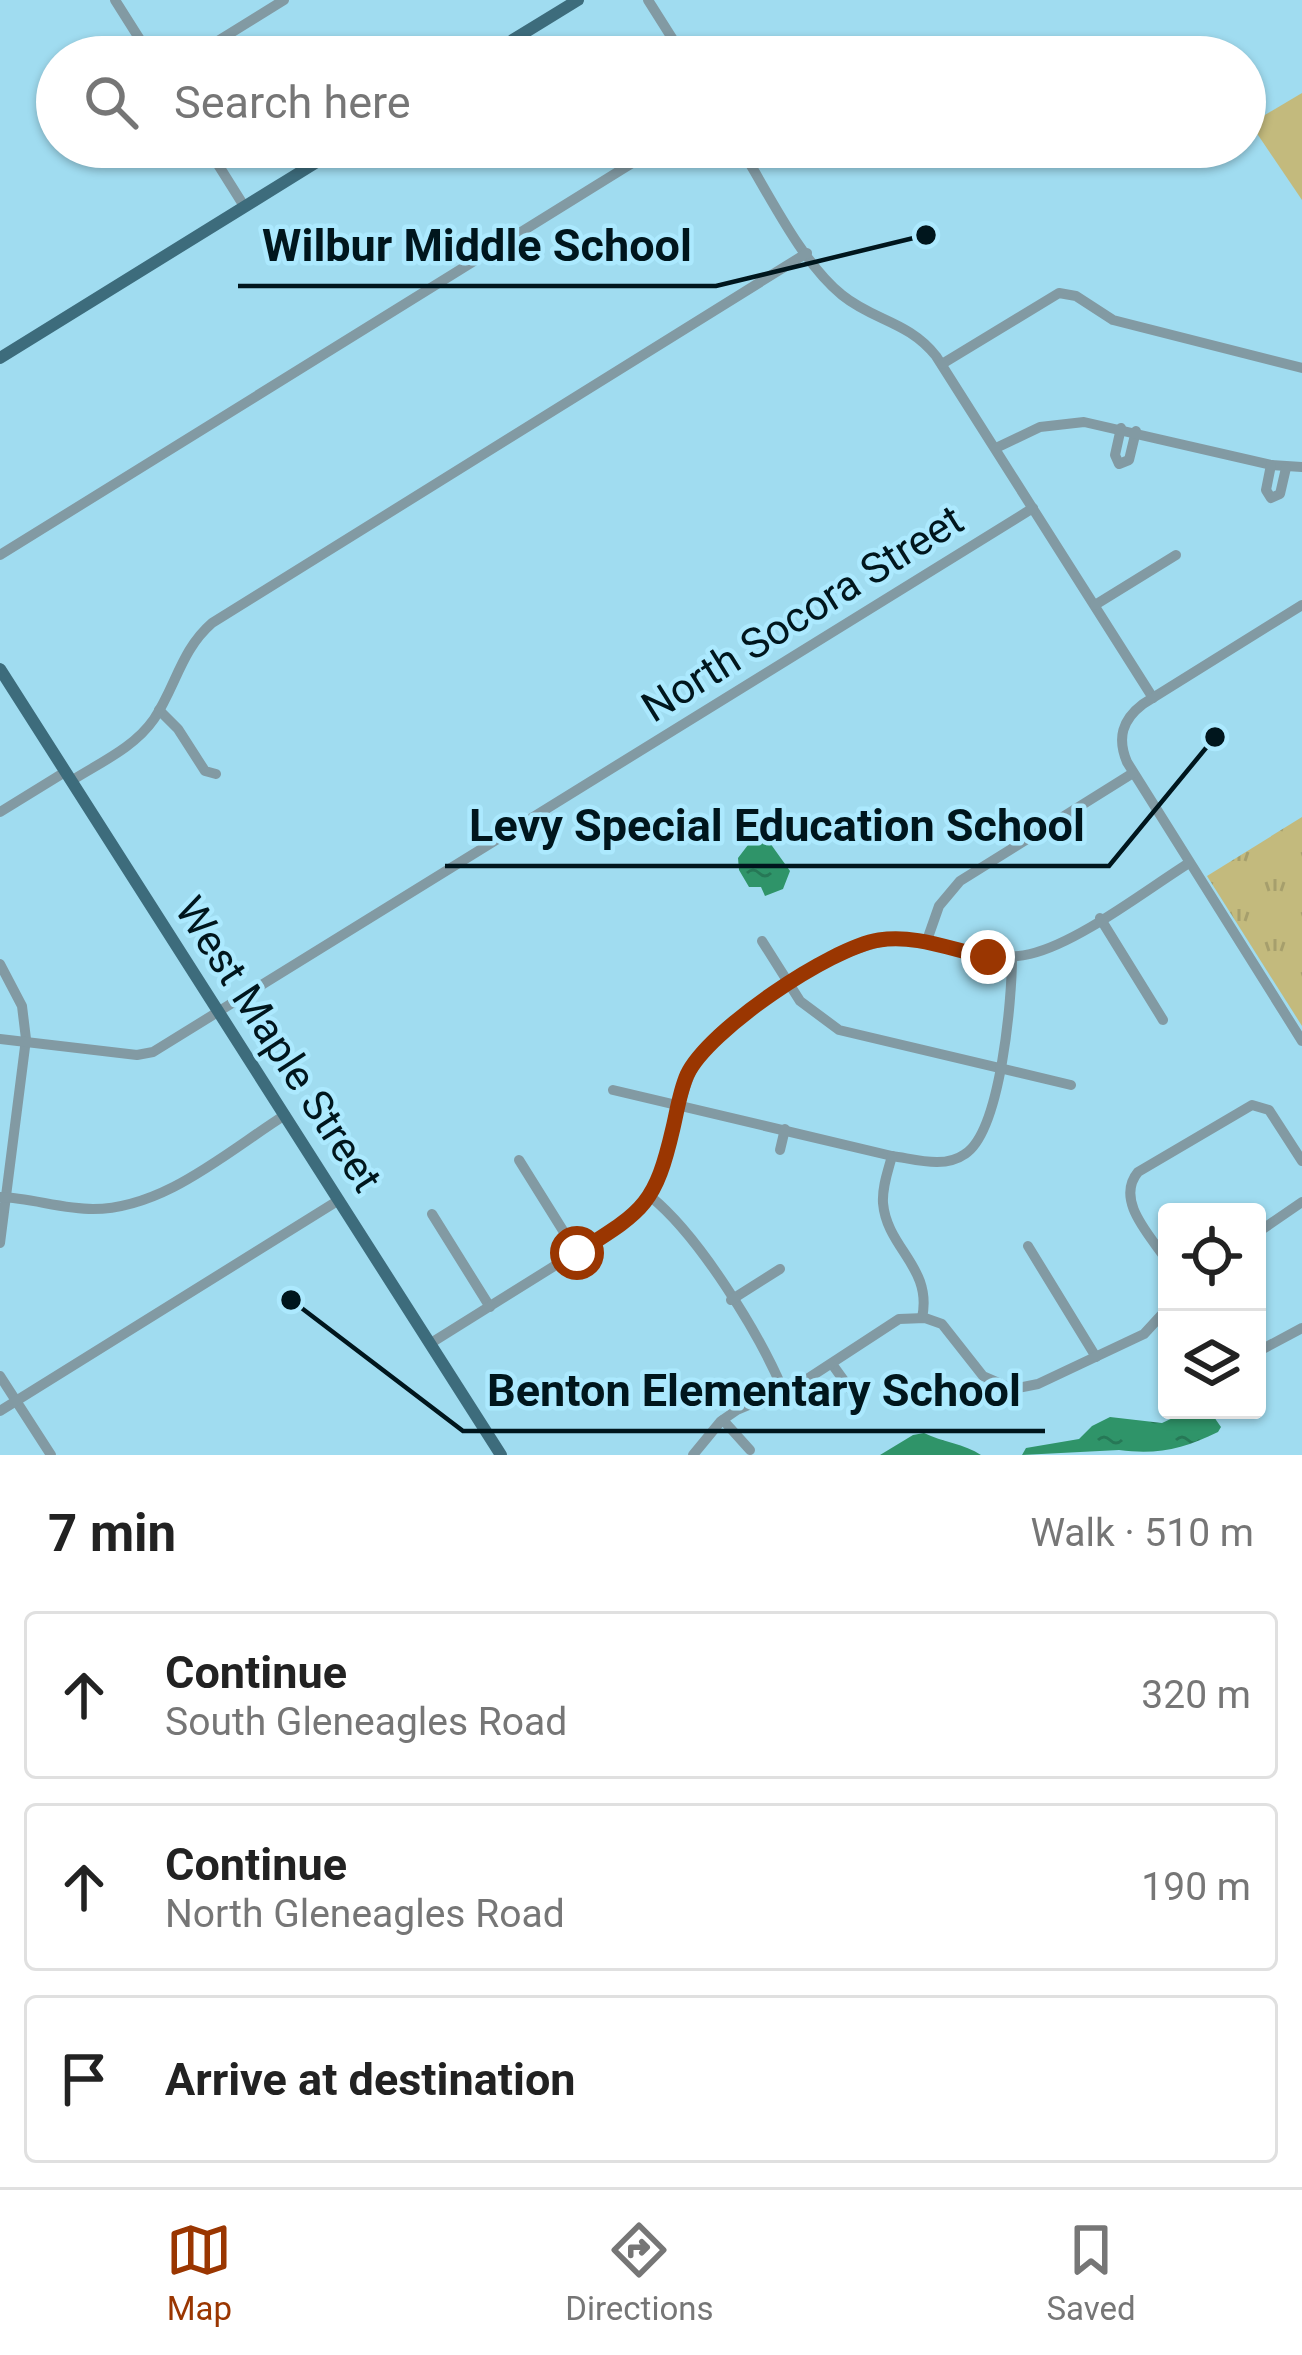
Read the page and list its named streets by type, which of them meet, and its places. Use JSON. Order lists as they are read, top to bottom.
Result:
{
  "streets": {
    "main road": ["West Maple Street"],
    "street": ["North Socora Street"]
  },
  "crossings": [
    ["North Socora Street", "West Maple Street"]
  ],
  "places": ["Wilbur Middle School", "Levy Special Education School", "Benton Elementary School"],
  "page": {
    "search": "Search here",
    "heading": ["7 min", "Walk · 510 m"],
    "list": [
      ["Continue", "South Gleneagles Road", "320 m"],
      ["Continue", "North Gleneagles Road", "190 m"],
      "Arrive at destination"
    ],
    "nav": ["Map", "Directions", "Saved"]
  }
}
